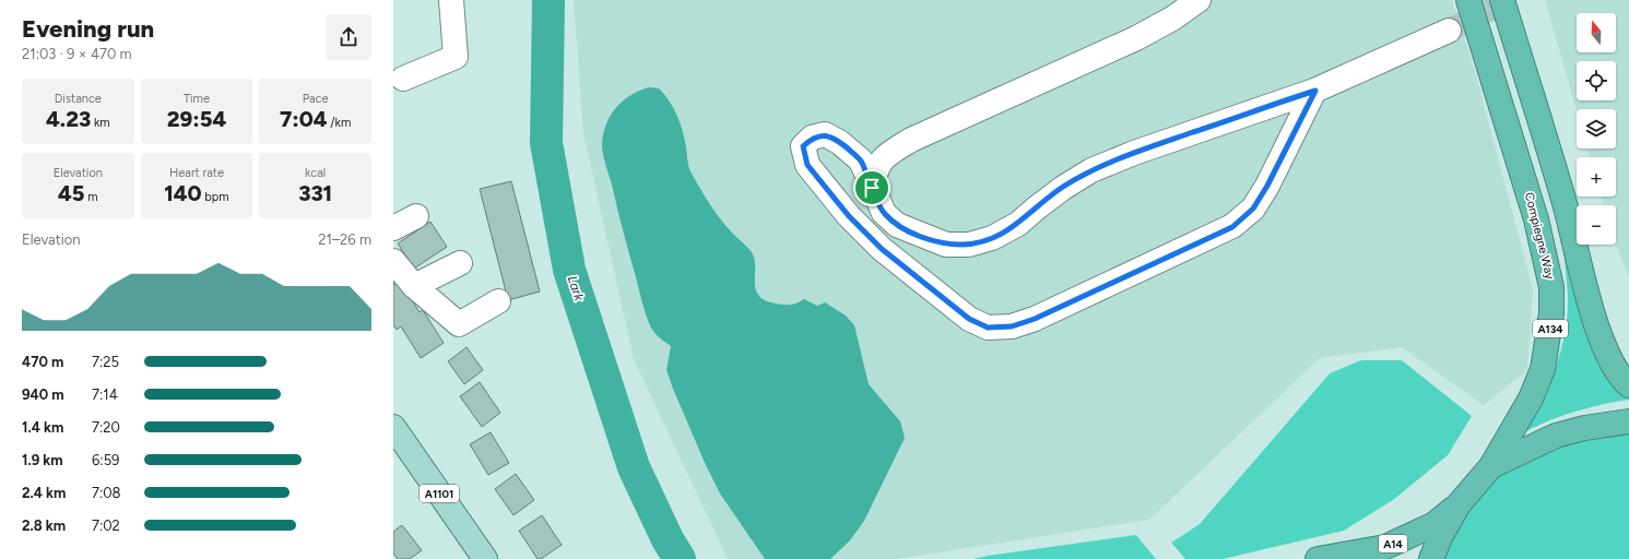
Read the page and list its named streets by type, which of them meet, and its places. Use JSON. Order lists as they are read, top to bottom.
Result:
{
  "streets": {
    "highway": ["Compiegne Way", "A134", "A14"],
    "main road": ["A1101"]
  },
  "crossings": [
    ["Compiegne Way", "A14"]
  ],
  "water": ["Lark"],
  "north": "top",
  "page": {
    "heading": ["Evening run", "21:03 · 9 × 470 m"],
    "map_buttons": ["+", "−"],
    "stats": [
      ["Distance", "4.23 km"],
      ["Time", "29:54"],
      ["Pace", "7:04 /km"],
      ["Elevation", "45 m"],
      ["Heart rate", "140 bpm"],
      ["kcal", "331"]
    ],
    "chart": ["Elevation", "21–26 m"],
    "list": [
      {
        "name": "470 m",
        "note": "7:25"
      },
      {
        "name": "940 m",
        "note": "7:14"
      },
      {
        "name": "1.4 km",
        "note": "7:20"
      },
      {
        "name": "1.9 km",
        "note": "6:59"
      },
      {
        "name": "2.4 km",
        "note": "7:08"
      },
      {
        "name": "2.8 km",
        "note": "7:02"
      }
    ]
  }
}
